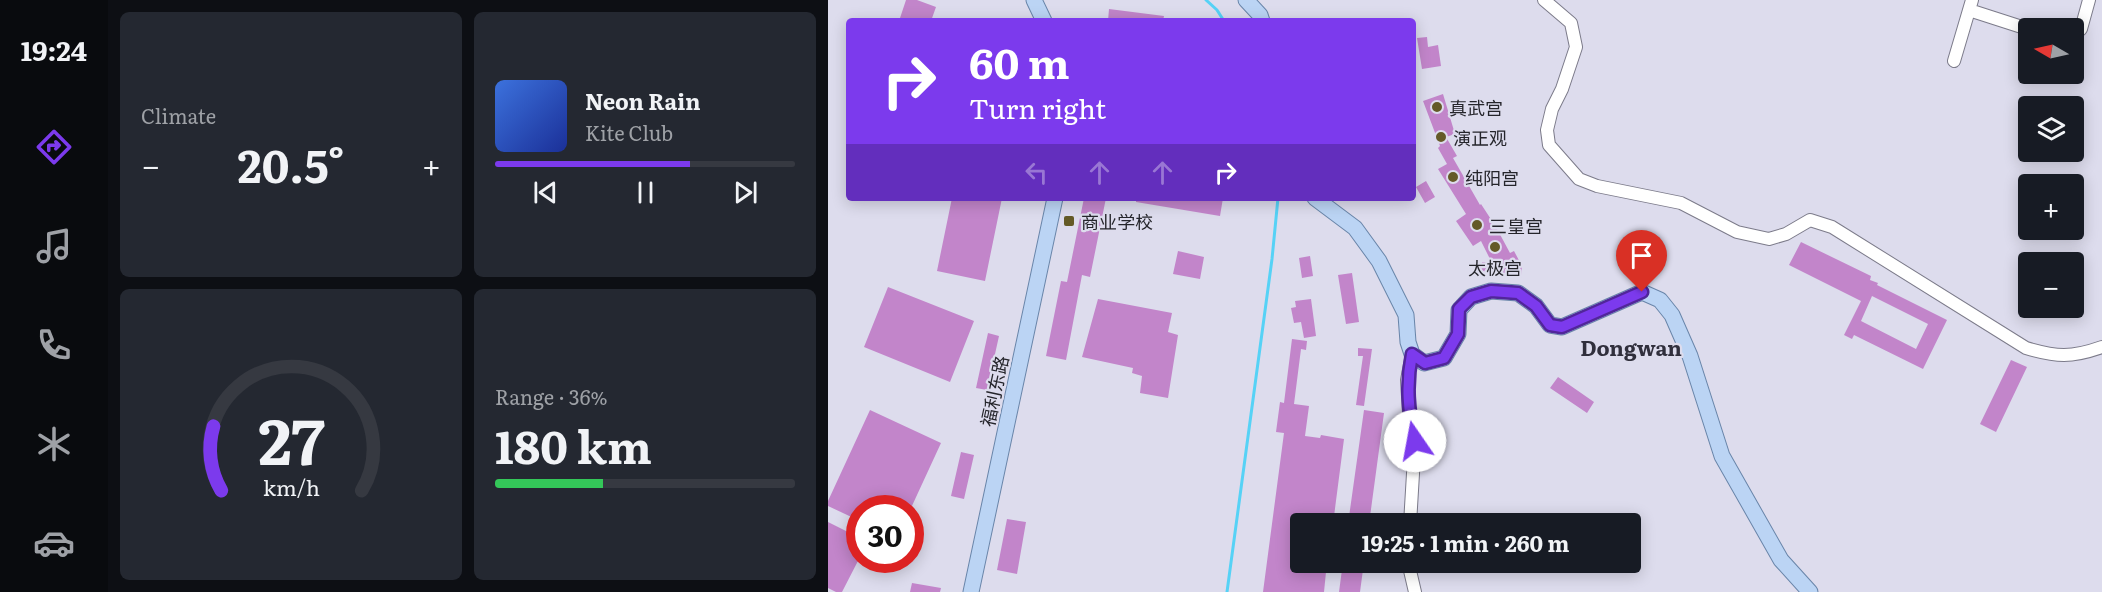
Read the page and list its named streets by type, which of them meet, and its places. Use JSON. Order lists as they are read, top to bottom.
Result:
{
  "streets": {
    "main road": ["福利东路"]
  },
  "districts": ["Dongwan"],
  "places": {
    "other": [
      "真武宫",
      "演正观",
      "纯阳宫",
      "三皇宫",
      "太极宫"
    ],
    "transit": ["商业学校"]
  },
  "north": "left",
  "page": {
    "tabs": "19:24",
    "tile": [
      "Climate",
      ["Range · 36%", "180 km"]
    ],
    "map_buttons": ["+", "−"],
    "turn": ["60 m", "Turn right"],
    "song": ["Neon Rain", "Kite Club"],
    "heat": ["−", "20.5°", "+"],
    "limit": "30",
    "trip": "19:25 · 1 min · 260 m",
    "gauge": ["27", "km/h"]
  }
}
